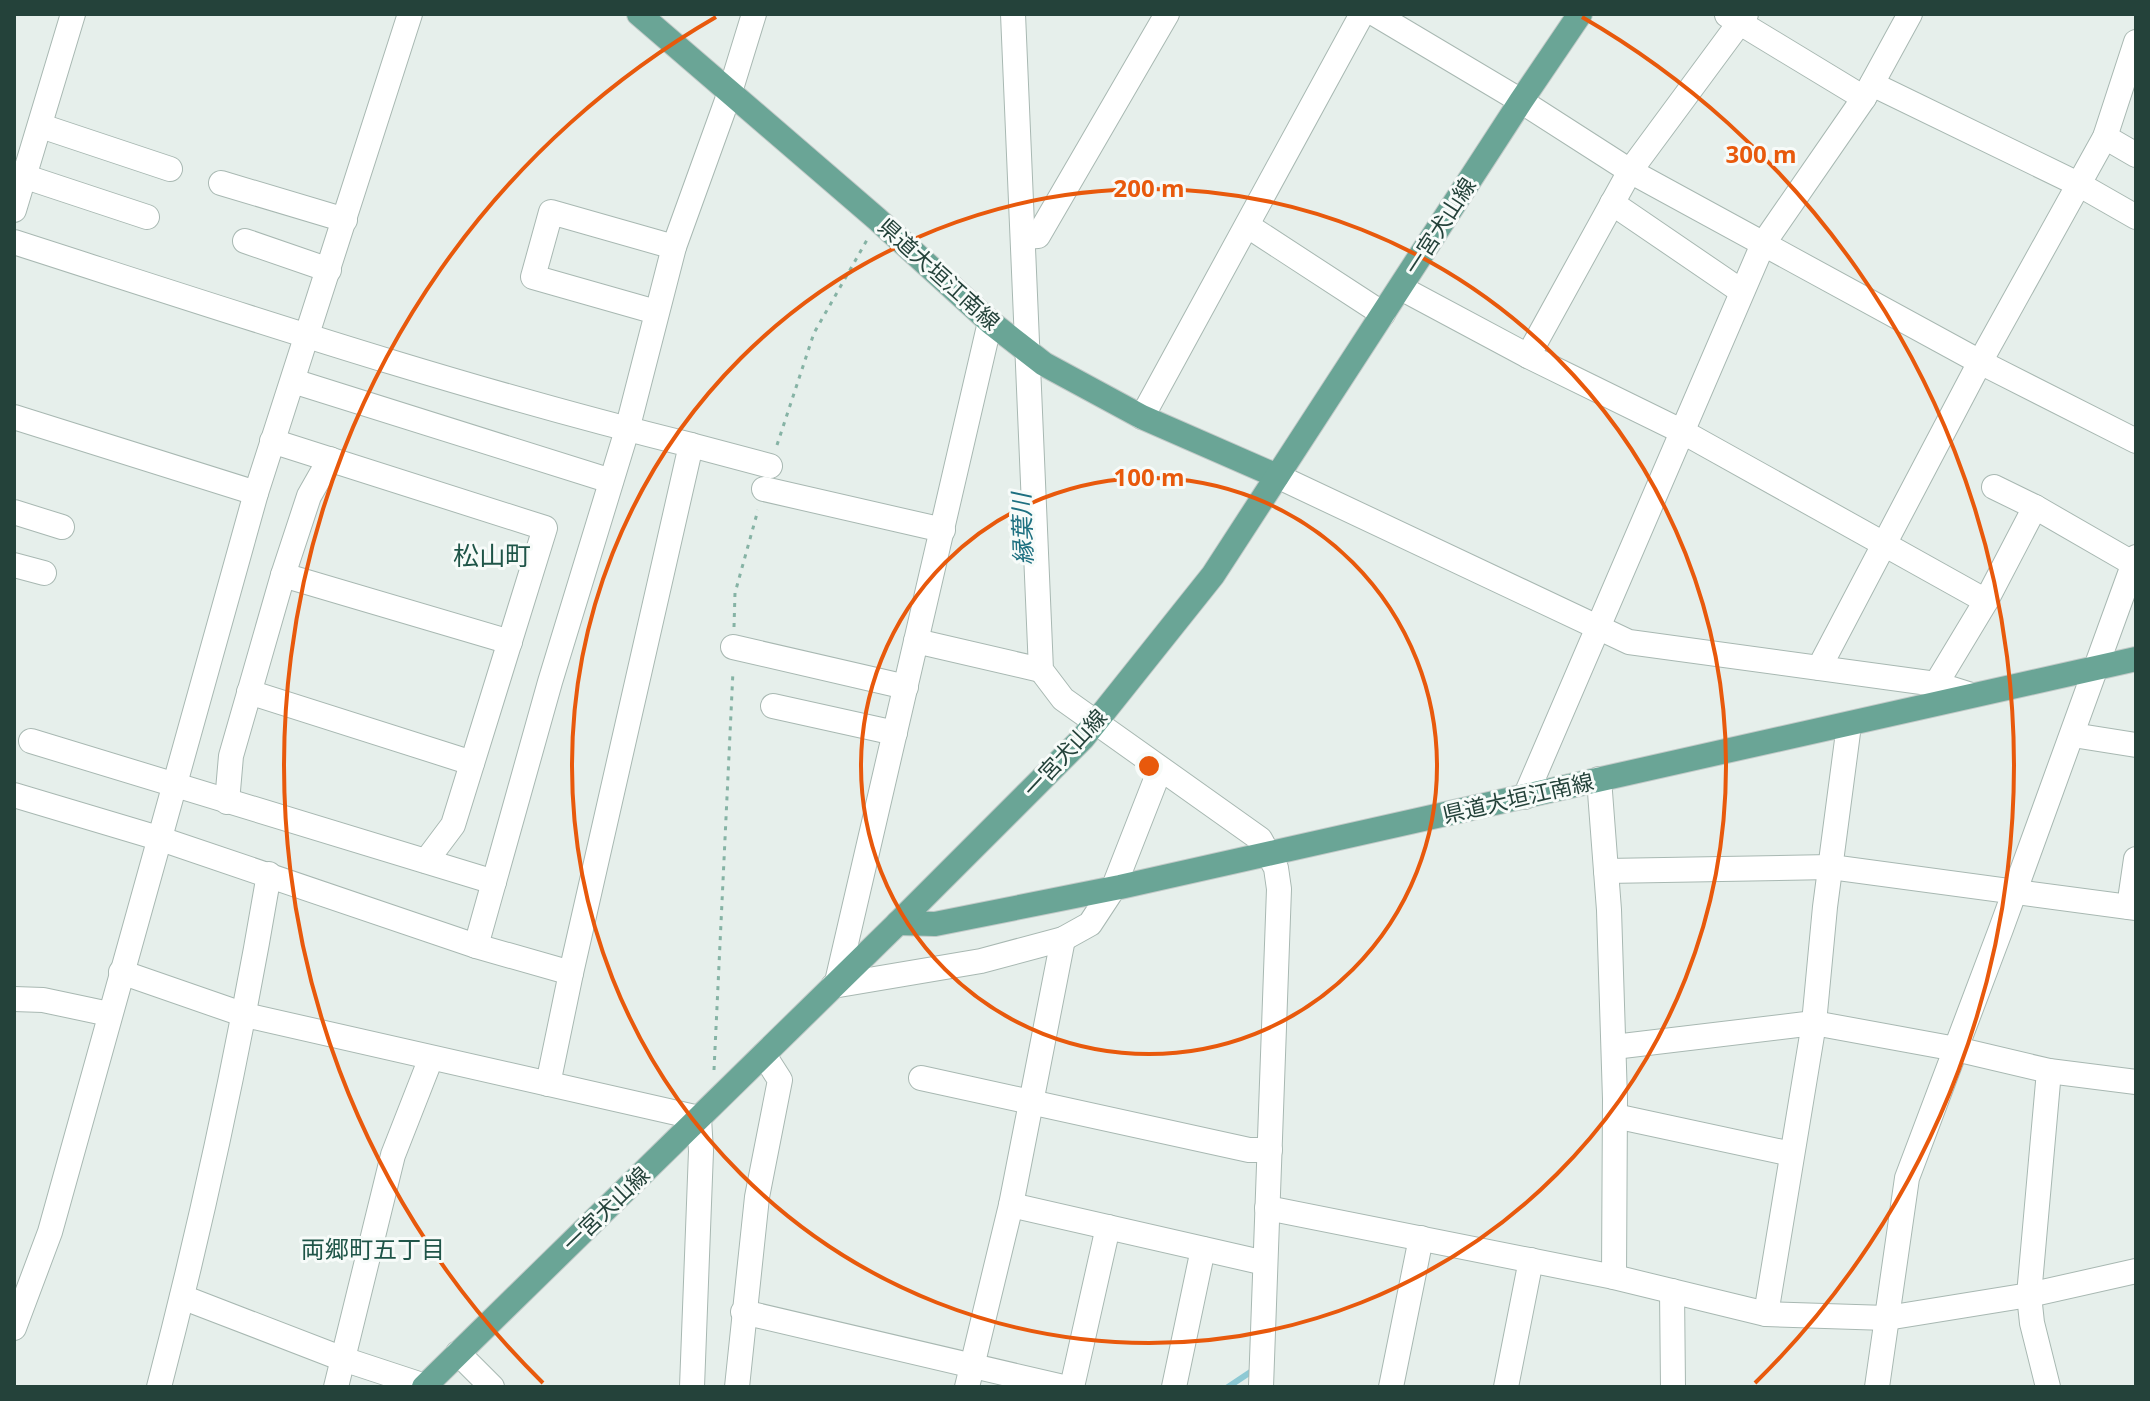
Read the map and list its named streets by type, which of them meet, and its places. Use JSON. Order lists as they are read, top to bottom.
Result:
{
  "streets": {
    "main road": ["一宮犬山線", "県道大垣江南線"]
  },
  "crossings": [
    ["一宮犬山線", "県道大垣江南線"]
  ],
  "districts": ["松山町", "両郷町五丁目"],
  "water": ["縁葉川"],
  "rings": ["300 m", "200 m", "100 m"]
}
